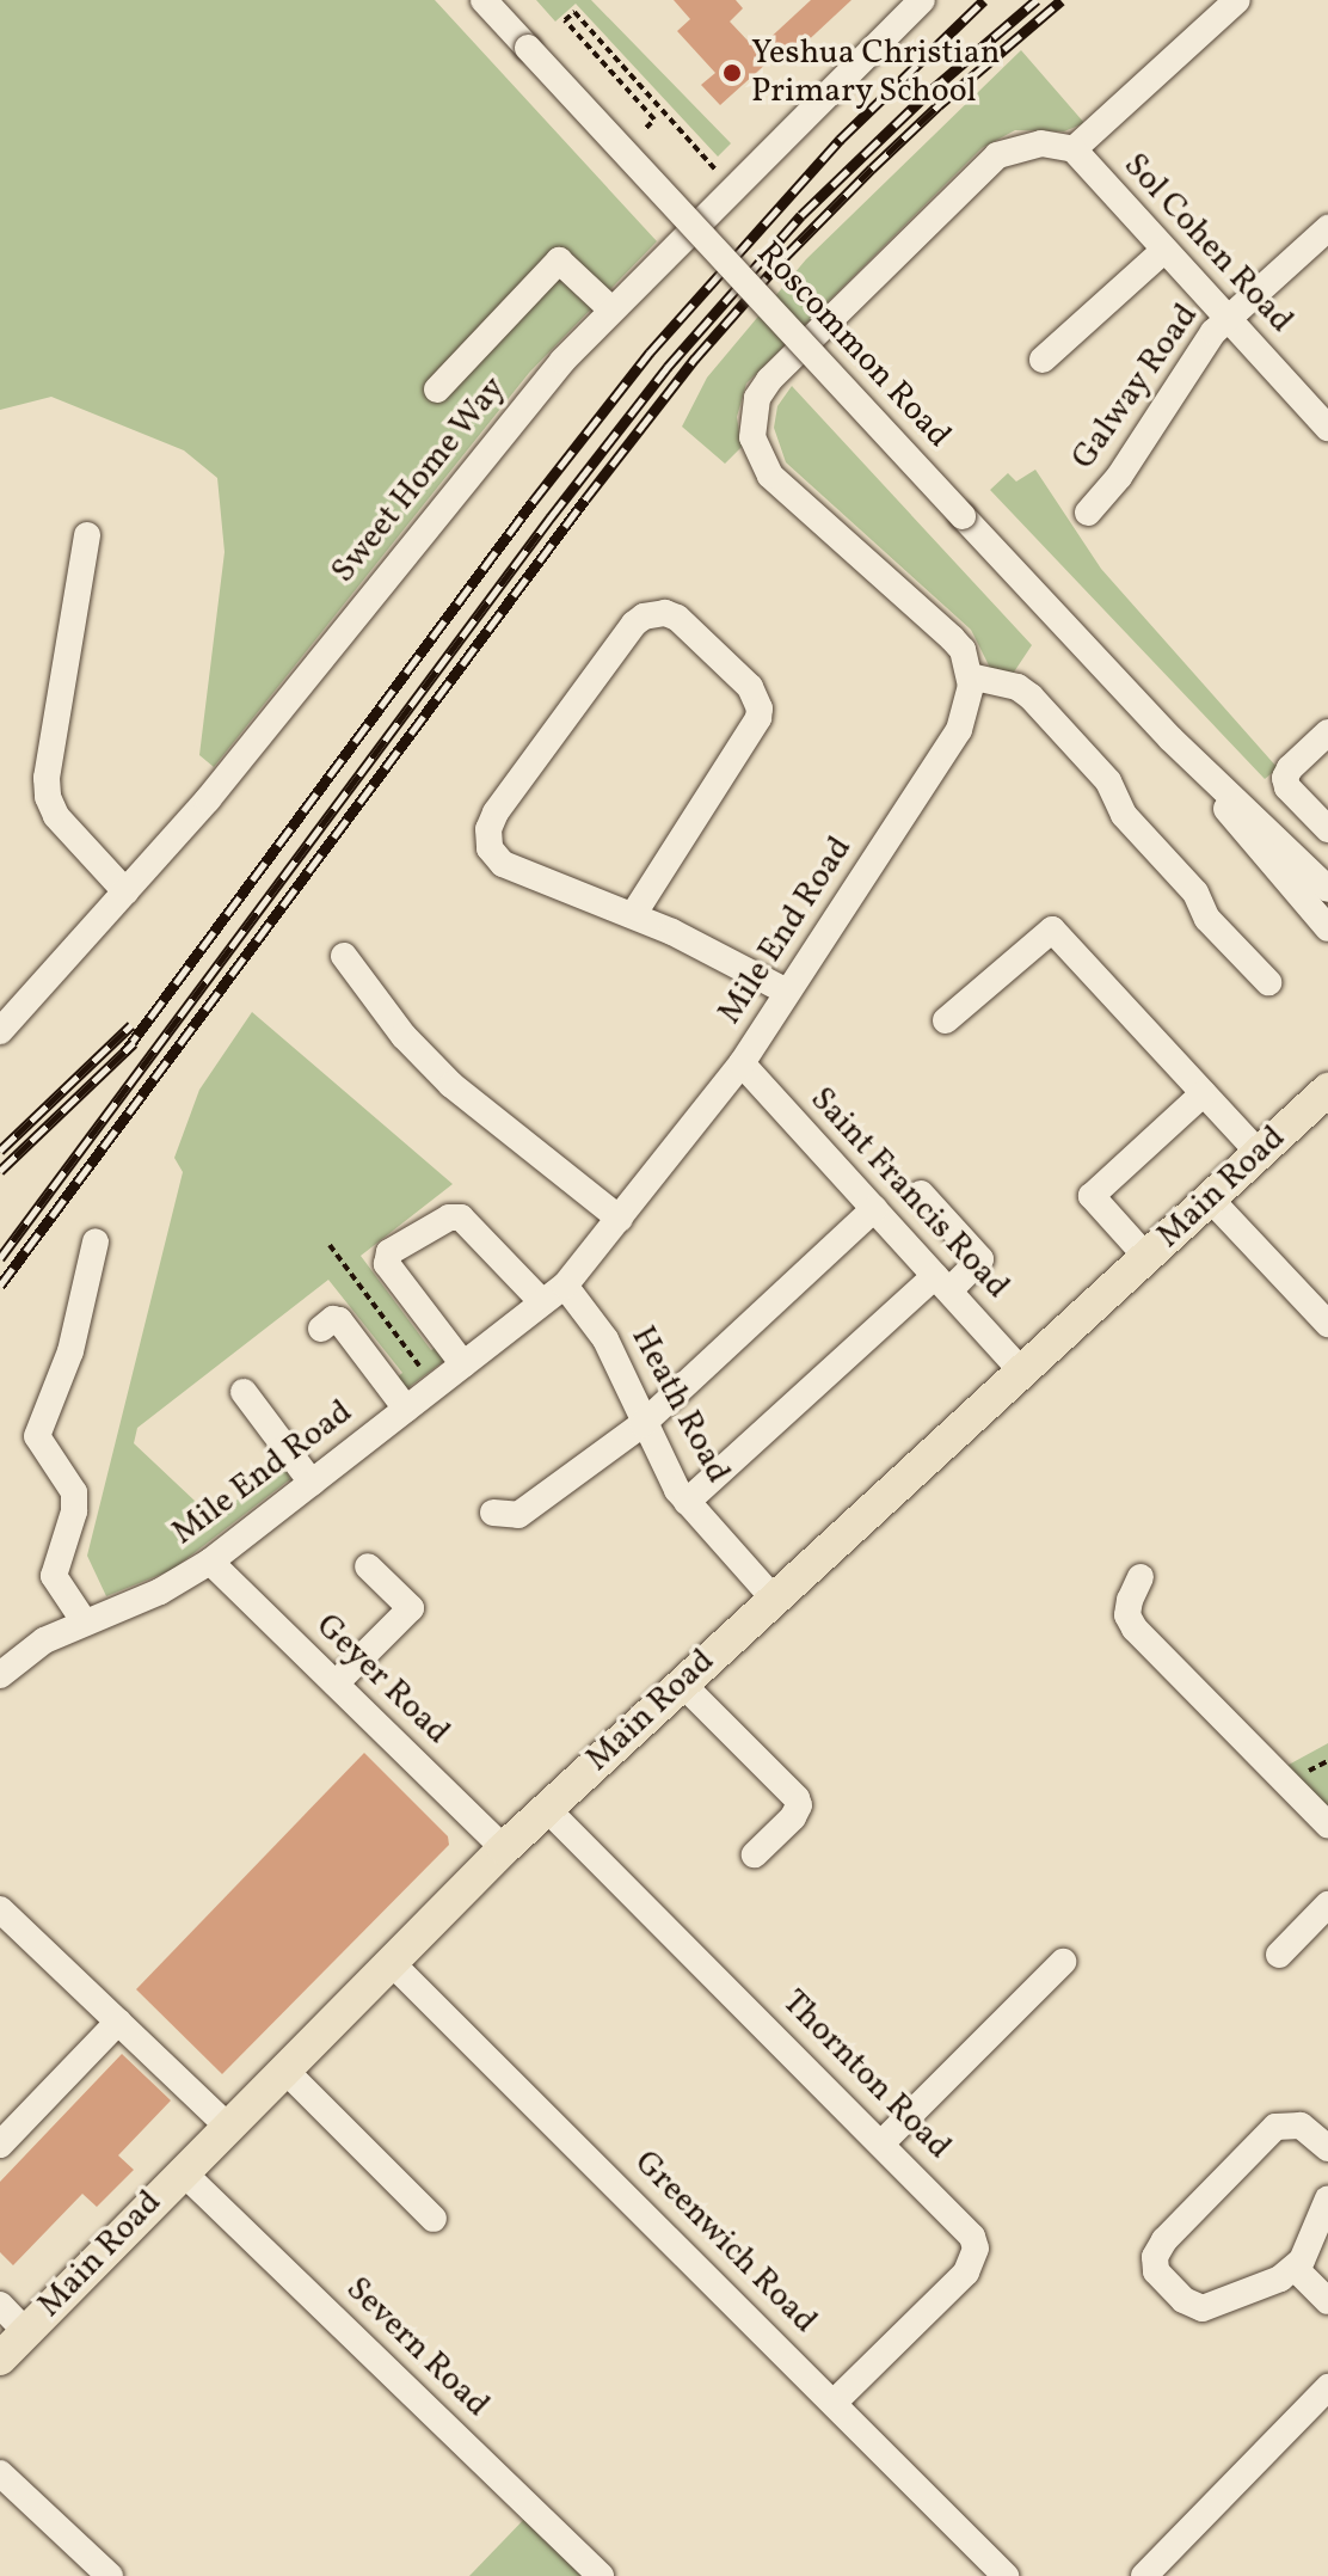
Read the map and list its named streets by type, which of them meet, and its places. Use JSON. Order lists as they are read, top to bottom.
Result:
{
  "streets": {
    "main road": ["Main Road"],
    "street": [
      "Sol Cohen Road",
      "Roscommon Road",
      "Galway Road",
      "Sweet Home Way",
      "Mile End Road",
      "Saint Francis Road",
      "Heath Road",
      "Geyer Road",
      "Thornton Road",
      "Greenwich Road",
      "Severn Road"
    ]
  },
  "crossings": [
    ["Sol Cohen Road", "Galway Road"],
    ["Mile End Road", "Saint Francis Road"],
    ["Mile End Road", "Heath Road"],
    ["Mile End Road", "Geyer Road"],
    ["Main Road", "Saint Francis Road"],
    ["Main Road", "Heath Road"],
    ["Main Road", "Geyer Road"],
    ["Main Road", "Thornton Road"],
    ["Main Road", "Greenwich Road"],
    ["Main Road", "Severn Road"],
    ["Thornton Road", "Greenwich Road"]
  ],
  "places": ["Yeshua Christian Primary School"]
}
